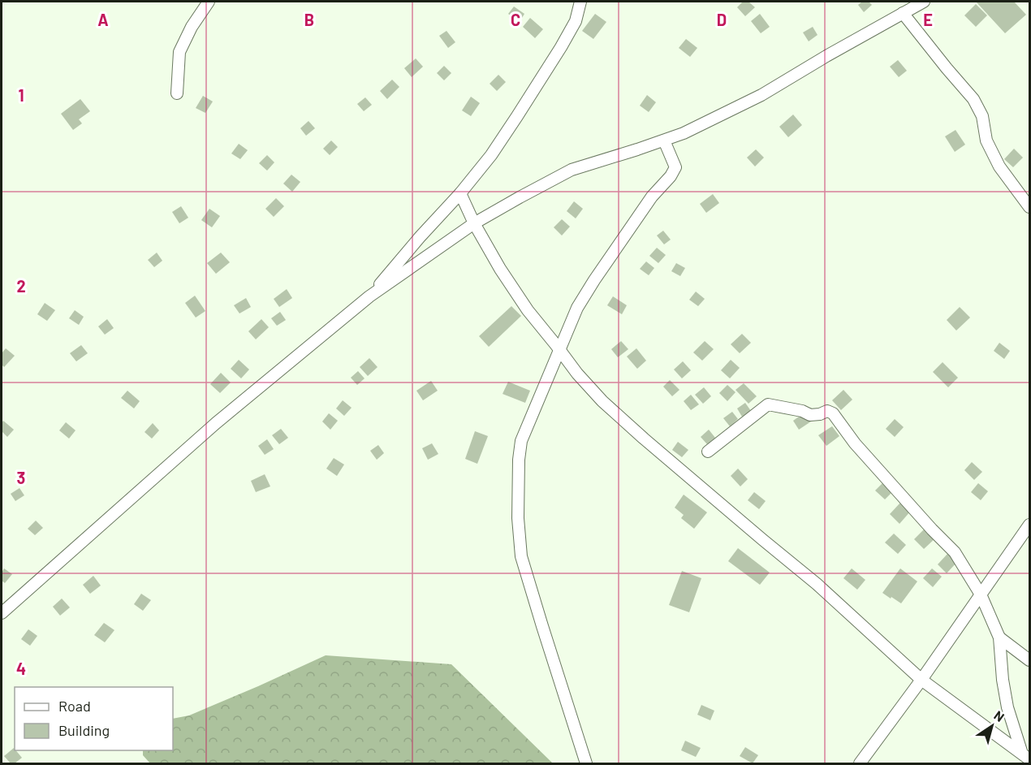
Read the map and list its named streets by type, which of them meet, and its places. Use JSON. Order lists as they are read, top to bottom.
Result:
{
  "legend": ["Road", "Building"],
  "north": "top right",
  "grid": {
    "columns": [
      "A",
      "B",
      "C",
      "D",
      "E"
    ],
    "rows": [
      "1",
      "2",
      "3",
      "4"
    ]
  }
}
